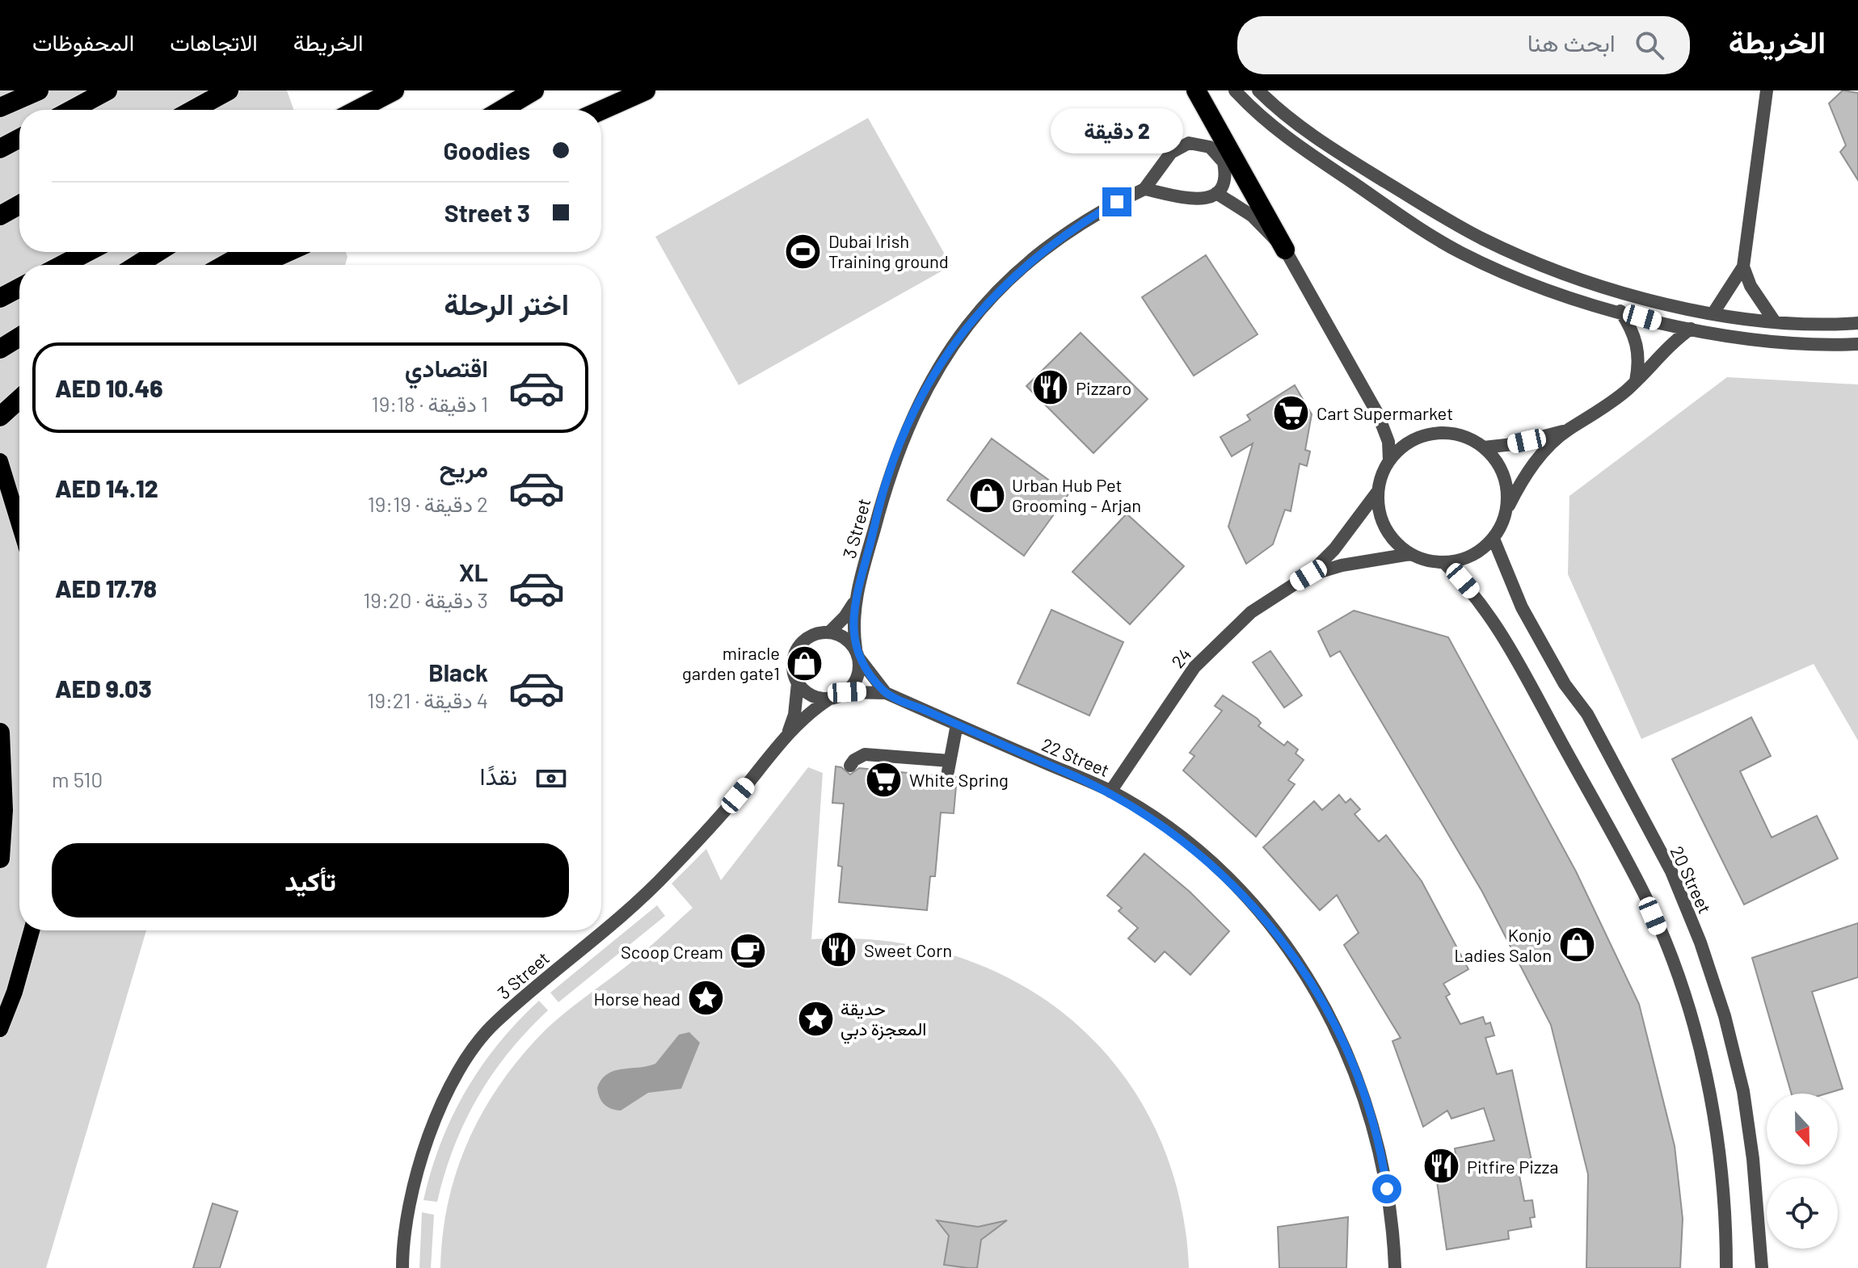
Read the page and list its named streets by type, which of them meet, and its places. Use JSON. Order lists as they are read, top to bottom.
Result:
{
  "streets": {
    "street": [
      "3 Street",
      "24",
      "22 Street",
      "20 Street"
    ]
  },
  "crossings": [
    ["3 Street", "22 Street"],
    ["24", "22 Street"],
    ["24", "20 Street"]
  ],
  "places": {
    "sports": ["Dubai Irish Training ground"],
    "restaurant": ["Pizzaro", "Sweet Corn", "Pitfire Pizza"],
    "supermarket": ["Cart Supermarket", "White Spring"],
    "shop": ["Urban Hub Pet Grooming - Arjan", "miracle garden gate1", "Konjo Ladies Salon"],
    "cafe": ["Scoop Cream"],
    "place": ["Horse head", "حديقة المعجزة دبي"]
  },
  "north": "bottom",
  "page": {
    "header": "الخريطة",
    "search": "ابحث هنا",
    "nav": ["الخريطة", "الاتجاهات", "المحفوظات"],
    "bubble": "2 دقيقة",
    "banner": ["Goodies", "3 Street"],
    "heading": "اختر الرحلة",
    "list": [
      {
        "name": "اقتصادي",
        "note": "1 دقيقة · 19:18",
        "value": "AED 10.46"
      },
      {
        "name": "مريح",
        "note": "2 دقيقة · 19:19",
        "value": "AED 14.12"
      },
      {
        "name": "XL",
        "note": "3 دقيقة · 19:20",
        "value": "AED 17.78"
      },
      {
        "name": "Black",
        "note": "4 دقيقة · 19:21",
        "value": "AED 9.03"
      }
    ],
    "pay": ["نقدًا", "510 m"],
    "buttons": "تأكيد"
  }
}
